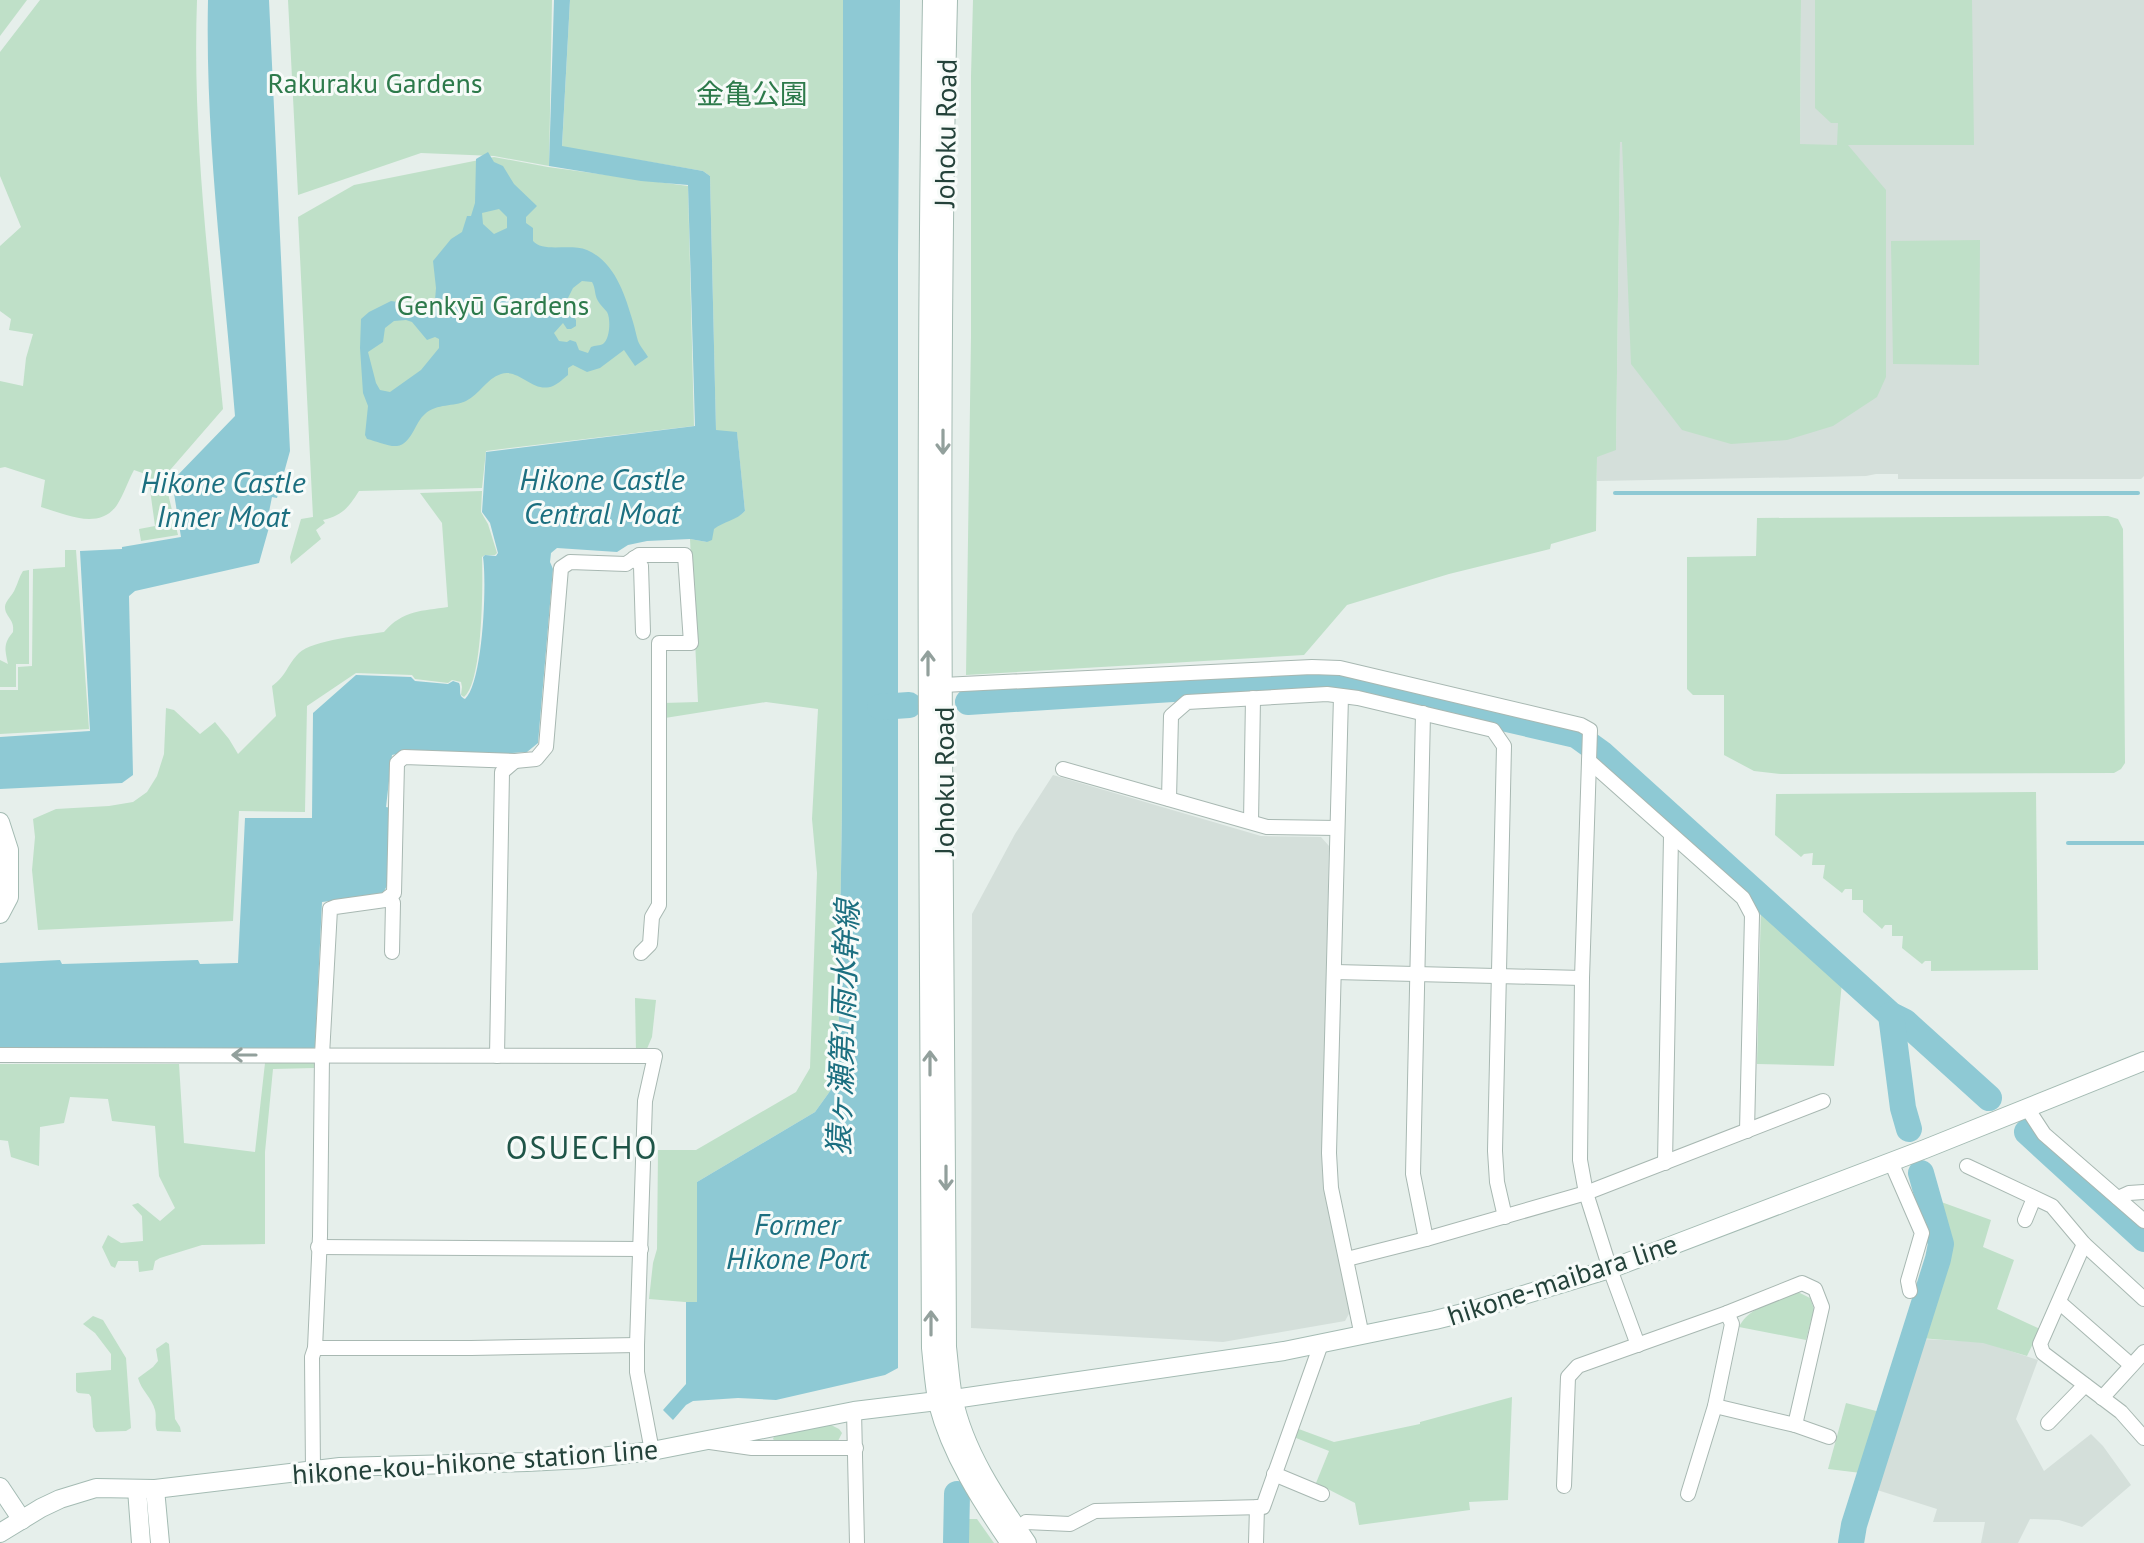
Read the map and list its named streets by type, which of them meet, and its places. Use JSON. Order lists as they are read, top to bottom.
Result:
{
  "streets": {
    "main road": ["Johoku Road", "hikone-maibara line", "hikone-kou-hikone station line"]
  },
  "crossings": [
    ["Johoku Road", "hikone-maibara line"],
    ["Johoku Road", "hikone-kou-hikone station line"],
    ["hikone-maibara line", "hikone-kou-hikone station line"]
  ],
  "districts": ["OSUECHO"],
  "water": [
    "Hikone Castle Central Moat",
    "Hikone Castle Inner Moat",
    "猿ヶ瀬第1雨水幹線",
    "Former Hikone Port"
  ],
  "parks": ["Rakuraku Gardens", "金亀公園", "Genkyū Gardens"]
}
